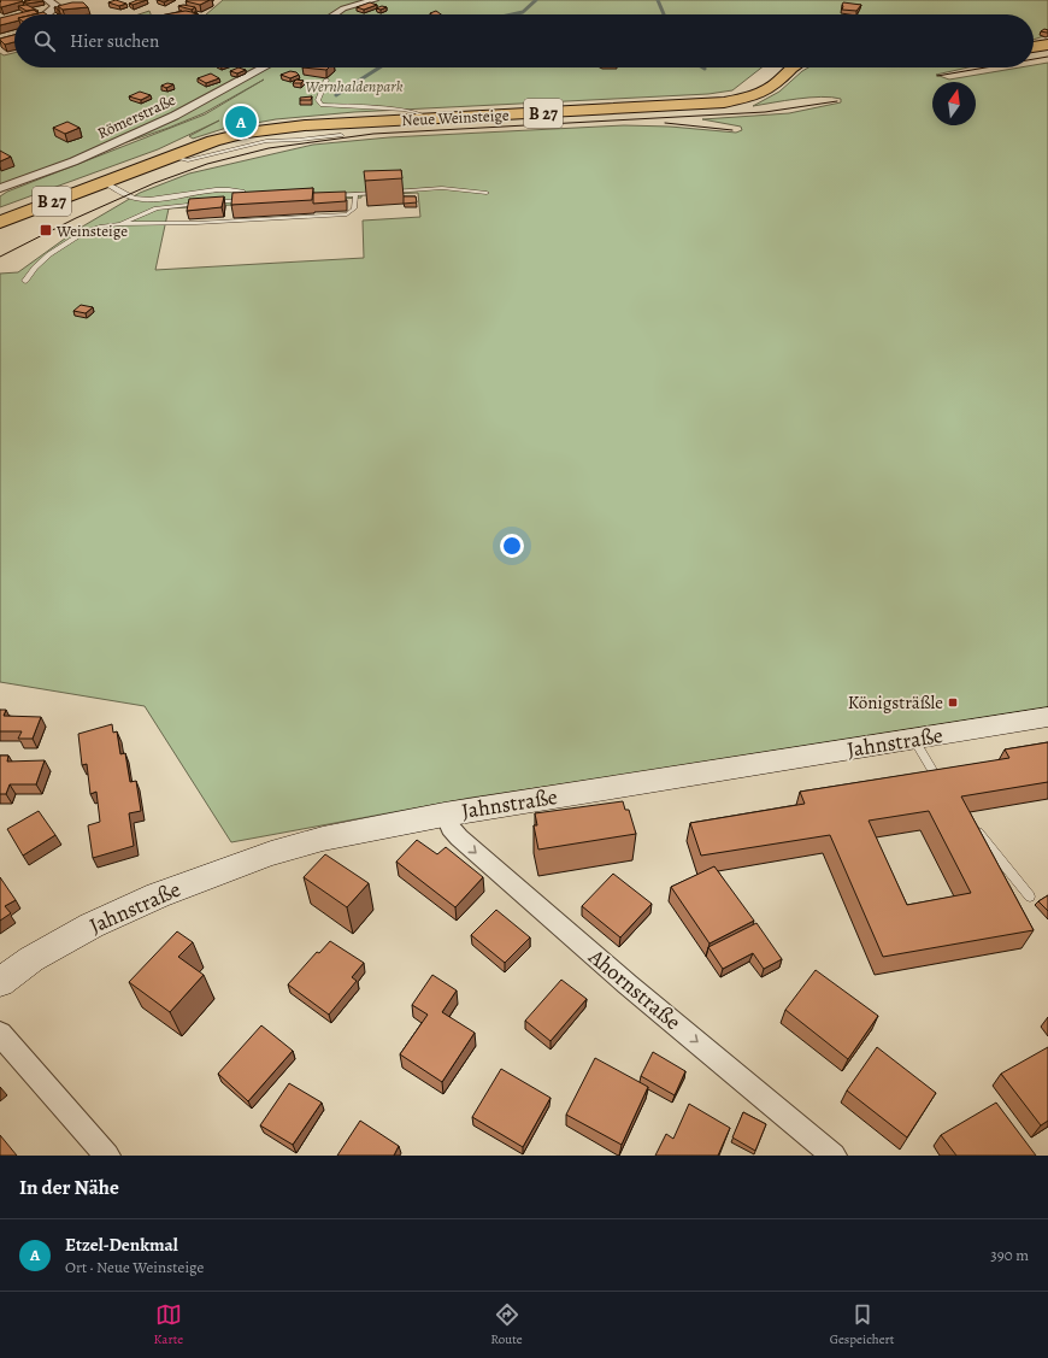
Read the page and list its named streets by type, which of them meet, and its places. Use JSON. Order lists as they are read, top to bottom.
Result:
{
  "streets": {
    "main road": ["B 27", "Neue Weinsteige", "Jahnstraße"],
    "street": ["Römerstraße", "Ahornstraße"]
  },
  "crossings": [
    ["Jahnstraße", "Ahornstraße"]
  ],
  "one_way": ["Ahornstraße"],
  "parks": ["Wernhaldenpark"],
  "places": {
    "transit": ["Weinsteige", "Königsträßle"]
  },
  "north": "top",
  "page": {
    "search": "Hier suchen",
    "pins": "A",
    "heading": "In der Nähe",
    "list": [
      {
        "mark": "A",
        "name": "Etzel-Denkmal",
        "note": "Ort · Neue Weinsteige",
        "value": "390 m"
      }
    ],
    "nav": ["Karte", "Route", "Gespeichert"]
  }
}
